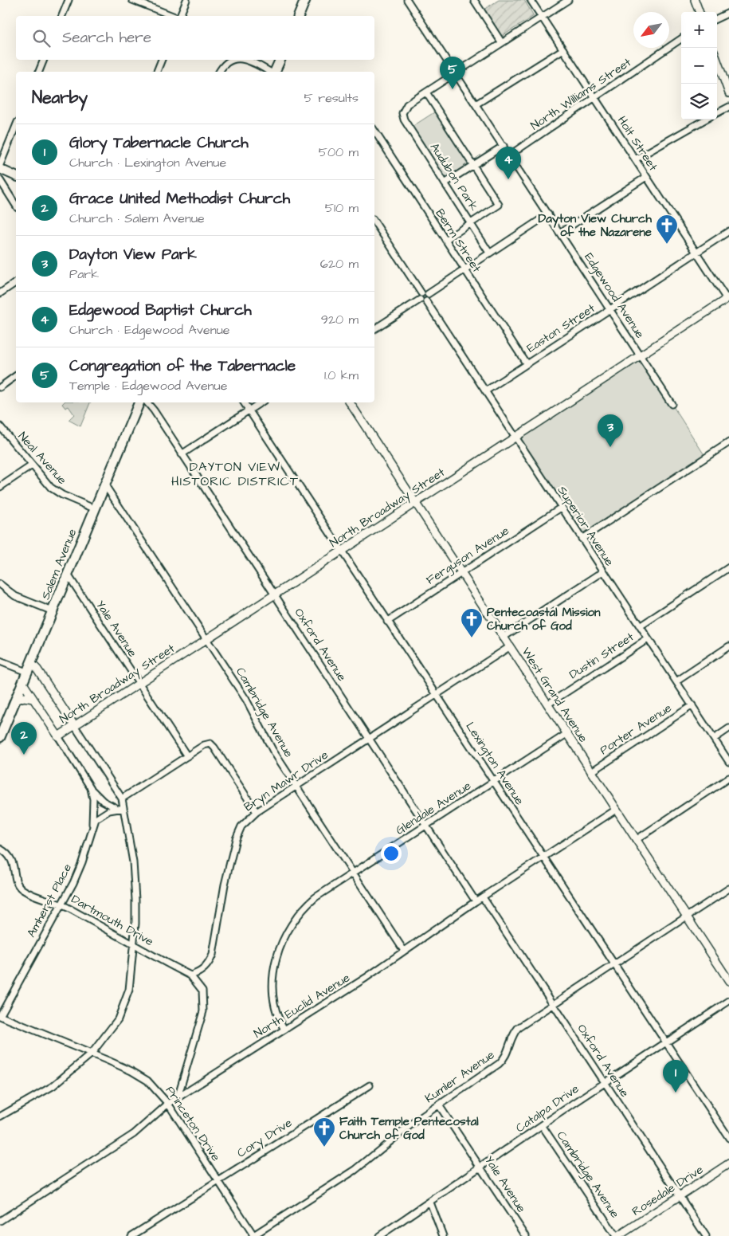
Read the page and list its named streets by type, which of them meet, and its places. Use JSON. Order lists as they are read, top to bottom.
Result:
{
  "streets": {
    "main road": ["Salem Avenue"],
    "street": [
      "North Williams Street",
      "Holt Street",
      "Audubon Park",
      "Berm Street",
      "Edgewood Avenue",
      "Easton Street",
      "Neal Avenue",
      "North Broadway Street",
      "Superior Avenue",
      "Ferguson Avenue",
      "Yale Avenue",
      "Oxford Avenue",
      "Dustin Street",
      "West Grand Avenue",
      "Cambridge Avenue",
      "Porter Avenue",
      "Lexington Avenue",
      "Bryn Mawr Drive",
      "Glendale Avenue",
      "Amherst Place",
      "Dartmouth Drive",
      "North Euclid Avenue",
      "Kumler Avenue",
      "Catalpa Drive",
      "Princeton Drive",
      "Cory Drive",
      "Rosedale Drive"
    ]
  },
  "crossings": [
    ["North Williams Street", "Holt Street"],
    ["North Williams Street", "Edgewood Avenue"],
    ["Holt Street", "Easton Street"],
    ["Holt Street", "North Broadway Street"],
    ["Berm Street", "Easton Street"],
    ["Edgewood Avenue", "Easton Street"],
    ["Edgewood Avenue", "North Broadway Street"],
    ["Easton Street", "Superior Avenue"],
    ["Neal Avenue", "Salem Avenue"],
    ["North Broadway Street", "Superior Avenue"],
    ["North Broadway Street", "Yale Avenue"],
    ["North Broadway Street", "Oxford Avenue"],
    ["North Broadway Street", "West Grand Avenue"],
    ["North Broadway Street", "Cambridge Avenue"],
    ["North Broadway Street", "Lexington Avenue"],
    ["Superior Avenue", "Ferguson Avenue"],
    ["Superior Avenue", "Dustin Street"],
    ["Superior Avenue", "Porter Avenue"],
    ["Ferguson Avenue", "West Grand Avenue"],
    ["Ferguson Avenue", "Lexington Avenue"],
    ["Salem Avenue", "Yale Avenue"],
    ["Salem Avenue", "Cambridge Avenue"],
    ["Yale Avenue", "Kumler Avenue"],
    ["Yale Avenue", "Catalpa Drive"],
    ["Oxford Avenue", "Bryn Mawr Drive"],
    ["Oxford Avenue", "Glendale Avenue"],
    ["Oxford Avenue", "North Euclid Avenue"],
    ["Oxford Avenue", "Kumler Avenue"],
    ["Oxford Avenue", "Catalpa Drive"],
    ["Oxford Avenue", "Rosedale Drive"],
    ["Dustin Street", "West Grand Avenue"],
    ["West Grand Avenue", "Porter Avenue"],
    ["West Grand Avenue", "Bryn Mawr Drive"],
    ["West Grand Avenue", "Glendale Avenue"],
    ["West Grand Avenue", "North Euclid Avenue"],
    ["West Grand Avenue", "Kumler Avenue"],
    ["Cambridge Avenue", "Bryn Mawr Drive"],
    ["Cambridge Avenue", "Glendale Avenue"],
    ["Cambridge Avenue", "North Euclid Avenue"],
    ["Cambridge Avenue", "Catalpa Drive"],
    ["Cambridge Avenue", "Rosedale Drive"],
    ["Lexington Avenue", "Bryn Mawr Drive"],
    ["Lexington Avenue", "Glendale Avenue"],
    ["Lexington Avenue", "North Euclid Avenue"],
    ["Lexington Avenue", "Kumler Avenue"],
    ["Lexington Avenue", "Catalpa Drive"],
    ["Bryn Mawr Drive", "Dartmouth Drive"],
    ["Glendale Avenue", "North Euclid Avenue"],
    ["Amherst Place", "Dartmouth Drive"],
    ["Amherst Place", "Princeton Drive"],
    ["North Euclid Avenue", "Princeton Drive"],
    ["Kumler Avenue", "Princeton Drive"],
    ["Princeton Drive", "Cory Drive"]
  ],
  "districts": ["DAYTON VIEW HISTORIC DISTRICT"],
  "places": {
    "church": ["Dayton View Church of the Nazarene", "Pentecoastal Mission Church of God", "Faith Temple Pentecostal Church of God"]
  },
  "north": "bottom left",
  "page": {
    "map_buttons": ["+", "−"],
    "search": "Search here",
    "pins": [
      "5",
      "4",
      "3",
      "2",
      "1"
    ],
    "heading": ["Nearby", "5 results"],
    "list": [
      {
        "mark": "1",
        "name": "Glory Tabernacle Church",
        "note": "Church · Lexington Avenue",
        "value": "500 m"
      },
      {
        "mark": "2",
        "name": "Grace United Methodist Church",
        "note": "Church · Salem Avenue",
        "value": "510 m"
      },
      {
        "mark": "3",
        "name": "Dayton View Park",
        "note": "Park",
        "value": "620 m"
      },
      {
        "mark": "4",
        "name": "Edgewood Baptist Church",
        "note": "Church · Edgewood Avenue",
        "value": "920 m"
      },
      {
        "mark": "5",
        "name": "Congregation of the Tabernacle",
        "note": "Temple · Edgewood Avenue",
        "value": "1.0 km"
      }
    ]
  }
}
